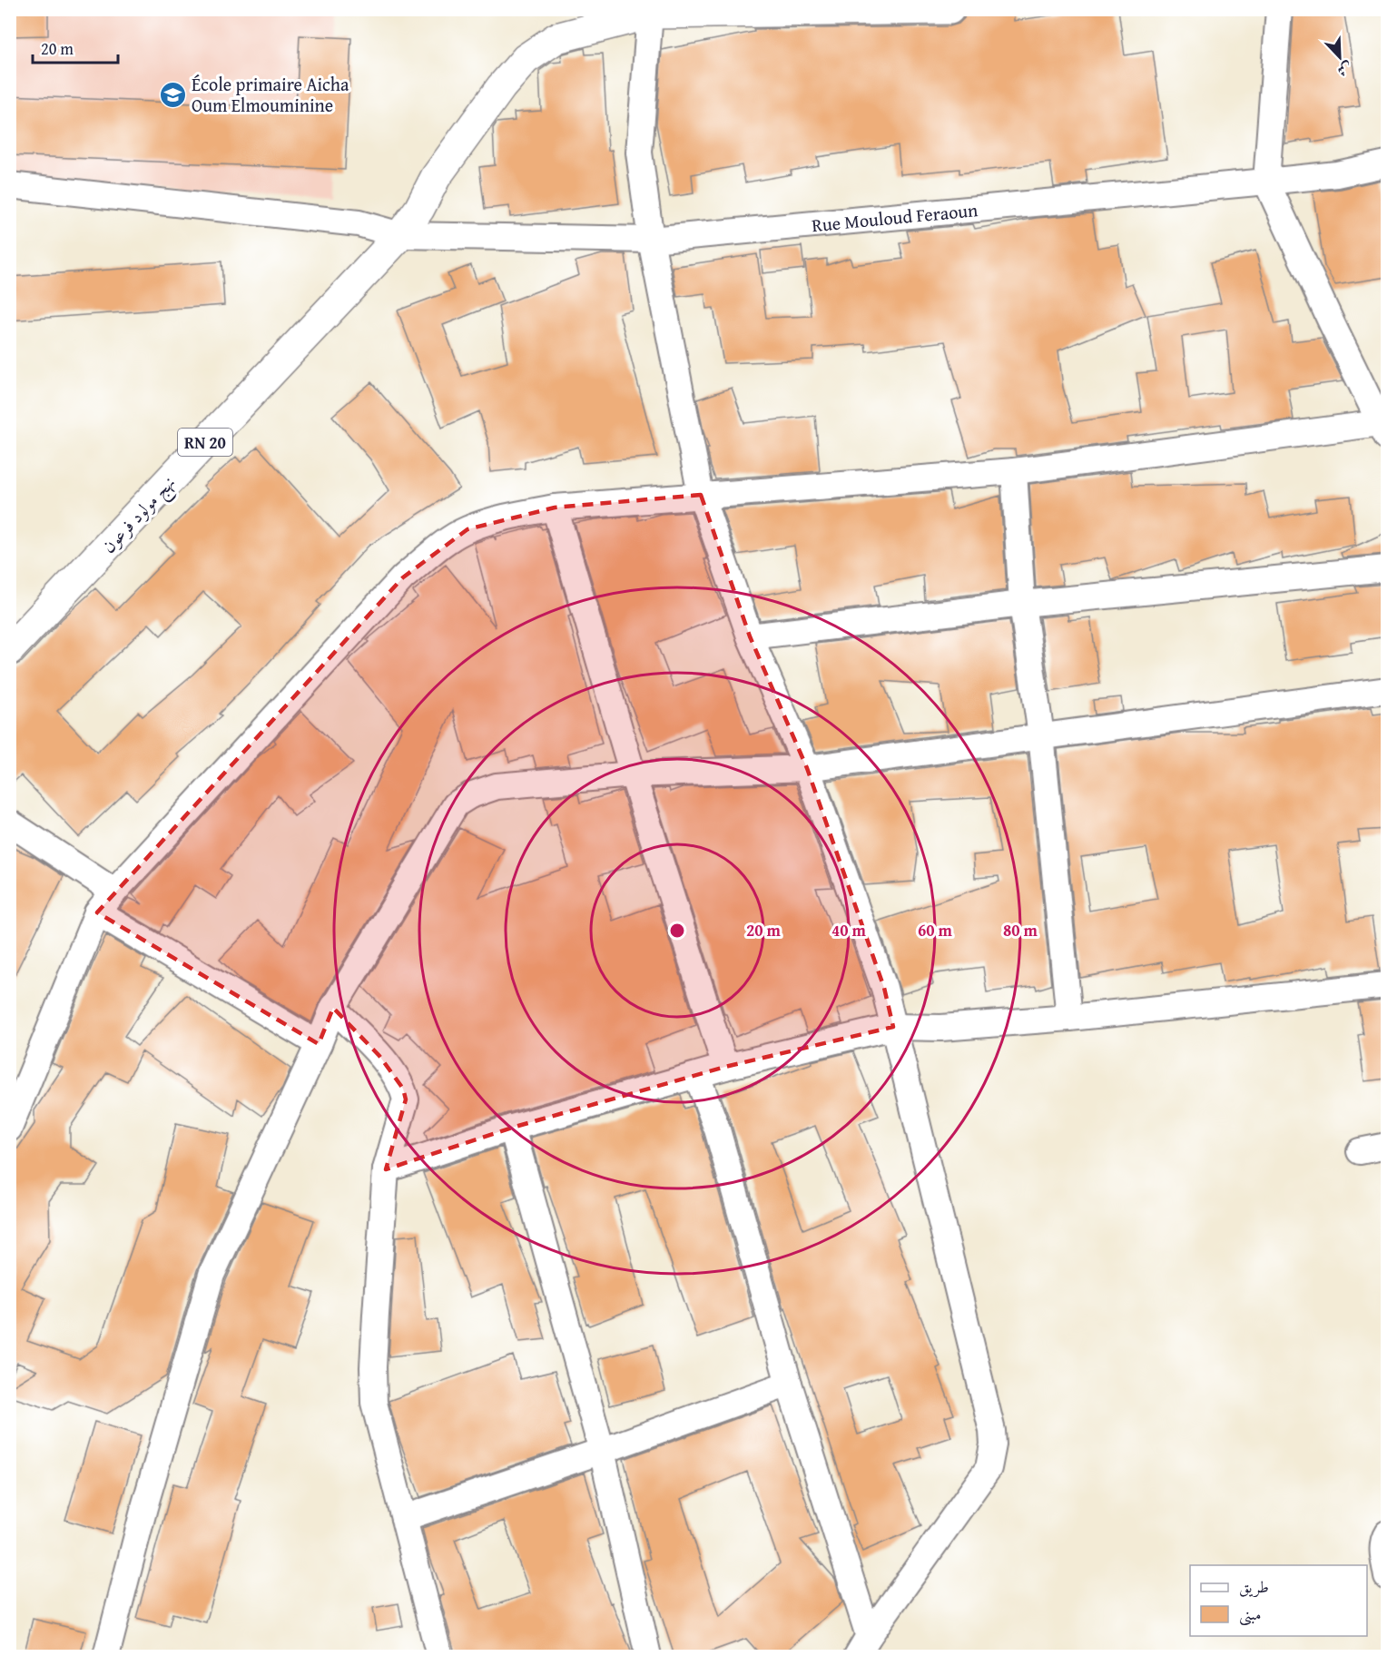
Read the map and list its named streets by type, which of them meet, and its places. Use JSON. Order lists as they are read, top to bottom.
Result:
{
  "streets": {
    "main road": ["RN 20", "نهج مولود فرعون"],
    "street": ["Rue Mouloud Feraoun"]
  },
  "crossings": [
    ["Rue Mouloud Feraoun", "RN 20"],
    ["Rue Mouloud Feraoun", "نهج مولود فرعون"],
    ["RN 20", "نهج مولود فرعون"]
  ],
  "places": {
    "school or university": ["École primaire Aicha Oum Elmouminine"]
  },
  "legend": ["طريق", "مبنى"],
  "scale_bar": "20 m",
  "north": "bottom right",
  "rings": [
    "20 m",
    "40 m",
    "60 m",
    "80 m"
  ]
}
